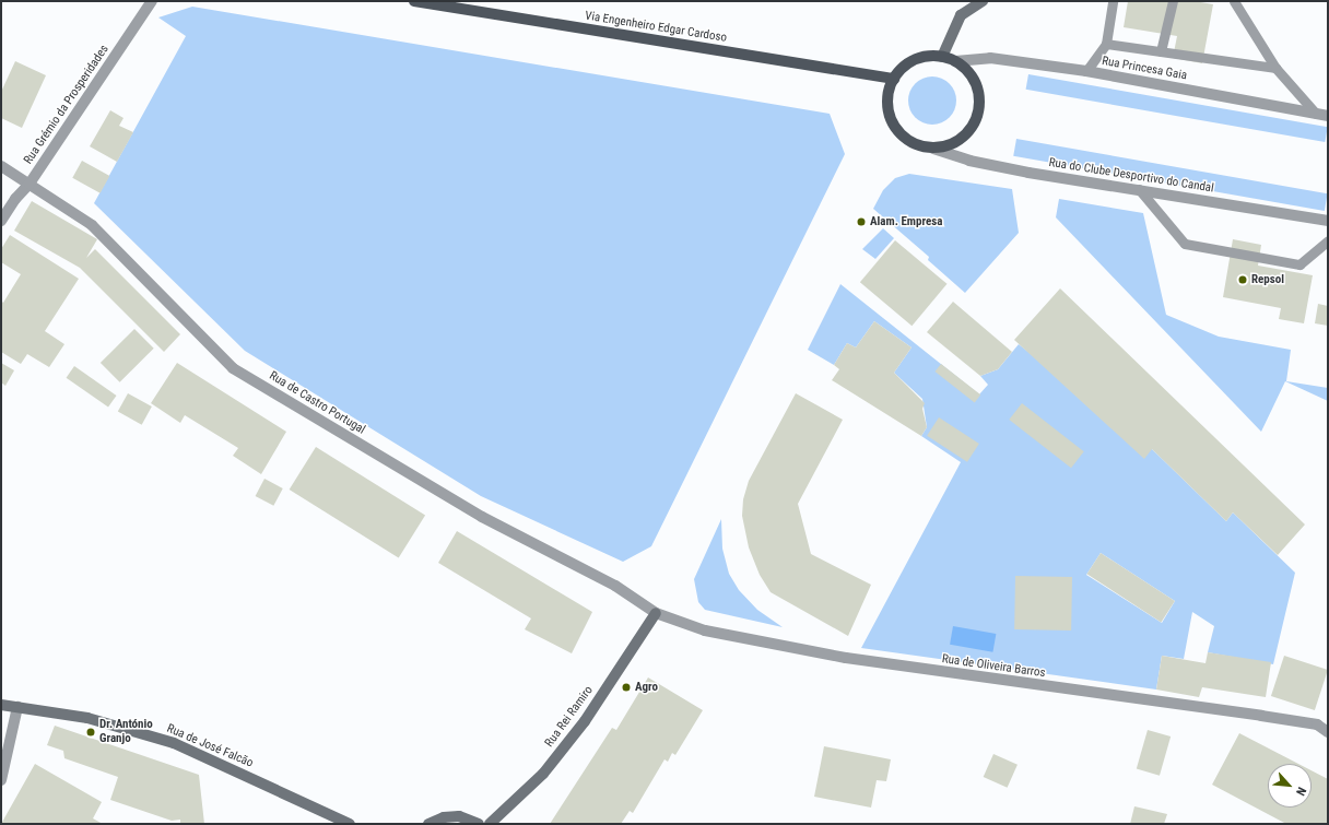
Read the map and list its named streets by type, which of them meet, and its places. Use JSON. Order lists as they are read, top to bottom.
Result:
{
  "streets": {
    "main road": ["Via Engenheiro Edgar Cardoso"],
    "street": [
      "Rua Princesa Gaia",
      "Rua Grémio da Prosperidades",
      "Rua do Clube Desportivo do Candal",
      "Rua de Castro Portugal",
      "Rua de Oliveira Barros",
      "Rua Rei Ramiro",
      "Rua de José Falcão"
    ]
  },
  "crossings": [
    ["Via Engenheiro Edgar Cardoso", "Rua Princesa Gaia"],
    ["Via Engenheiro Edgar Cardoso", "Rua do Clube Desportivo do Candal"],
    ["Rua Princesa Gaia", "Rua do Clube Desportivo do Candal"],
    ["Rua Grémio da Prosperidades", "Rua de Castro Portugal"],
    ["Rua de Castro Portugal", "Rua de Oliveira Barros"],
    ["Rua de Castro Portugal", "Rua Rei Ramiro"],
    ["Rua de Oliveira Barros", "Rua Rei Ramiro"]
  ],
  "places": [
    "Alam. Empresa",
    "Repsol",
    "Agro",
    "Dr. António Granjo"
  ],
  "north": "bottom right"
}
